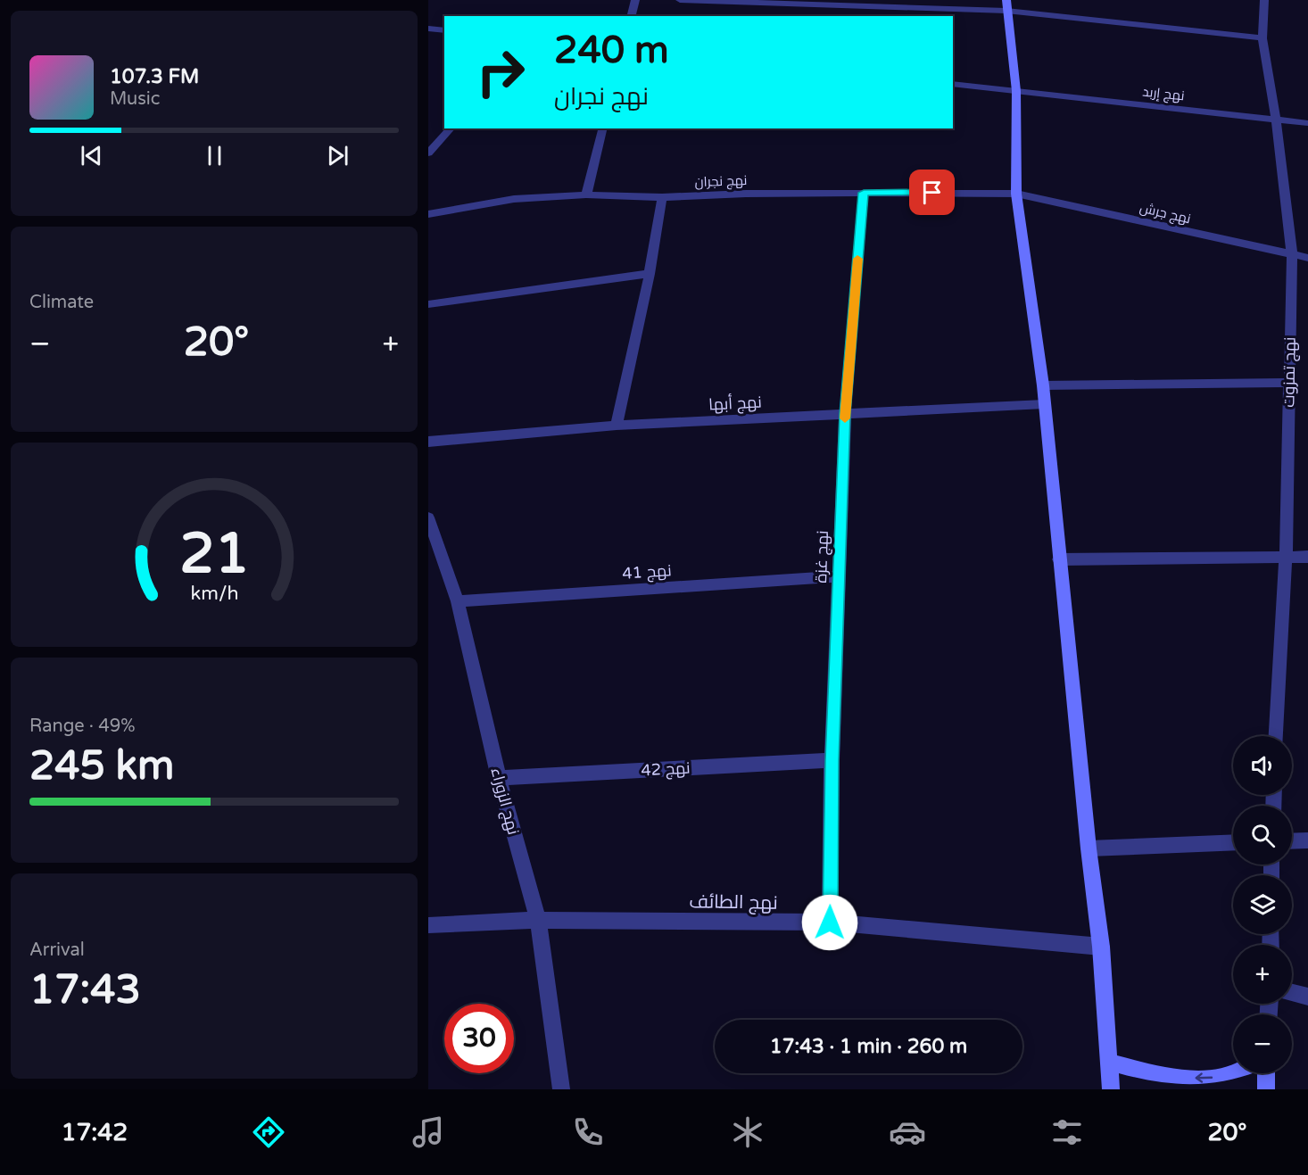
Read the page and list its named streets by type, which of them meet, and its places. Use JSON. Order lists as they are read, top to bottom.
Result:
{
  "streets": {
    "street": [
      "نهج إربد",
      "نهج نجران",
      "نهج جرش",
      "نهج تمزوت",
      "نهج أبها",
      "نهج غزة",
      "نهج 41",
      "نهج 42",
      "نهج الزوراء",
      "نهج الطائف"
    ]
  },
  "crossings": [
    ["نهج إربد", "نهج تمزوت"],
    ["نهج نجران", "نهج جرش"],
    ["نهج نجران", "نهج غزة"],
    ["نهج جرش", "نهج تمزوت"],
    ["نهج أبها", "نهج غزة"],
    ["نهج غزة", "نهج 41"],
    ["نهج غزة", "نهج 42"],
    ["نهج غزة", "نهج الطائف"],
    ["نهج 41", "نهج الزوراء"],
    ["نهج 42", "نهج الزوراء"],
    ["نهج الزوراء", "نهج الطائف"]
  ],
  "page": {
    "turn": ["240 m", "نهج نجران"],
    "song": ["107.3 FM", "Music"],
    "tile": [
      "Climate",
      ["Range · 49%", "245 km"],
      ["Arrival", "17:43"]
    ],
    "heat": ["−", "20°", "+"],
    "map_buttons": ["+", "−"],
    "limit": "30",
    "trip": "17:43 · 1 min · 260 m",
    "tabs": ["17:42", "20°"],
    "gauge": ["21", "km/h"]
  }
}
